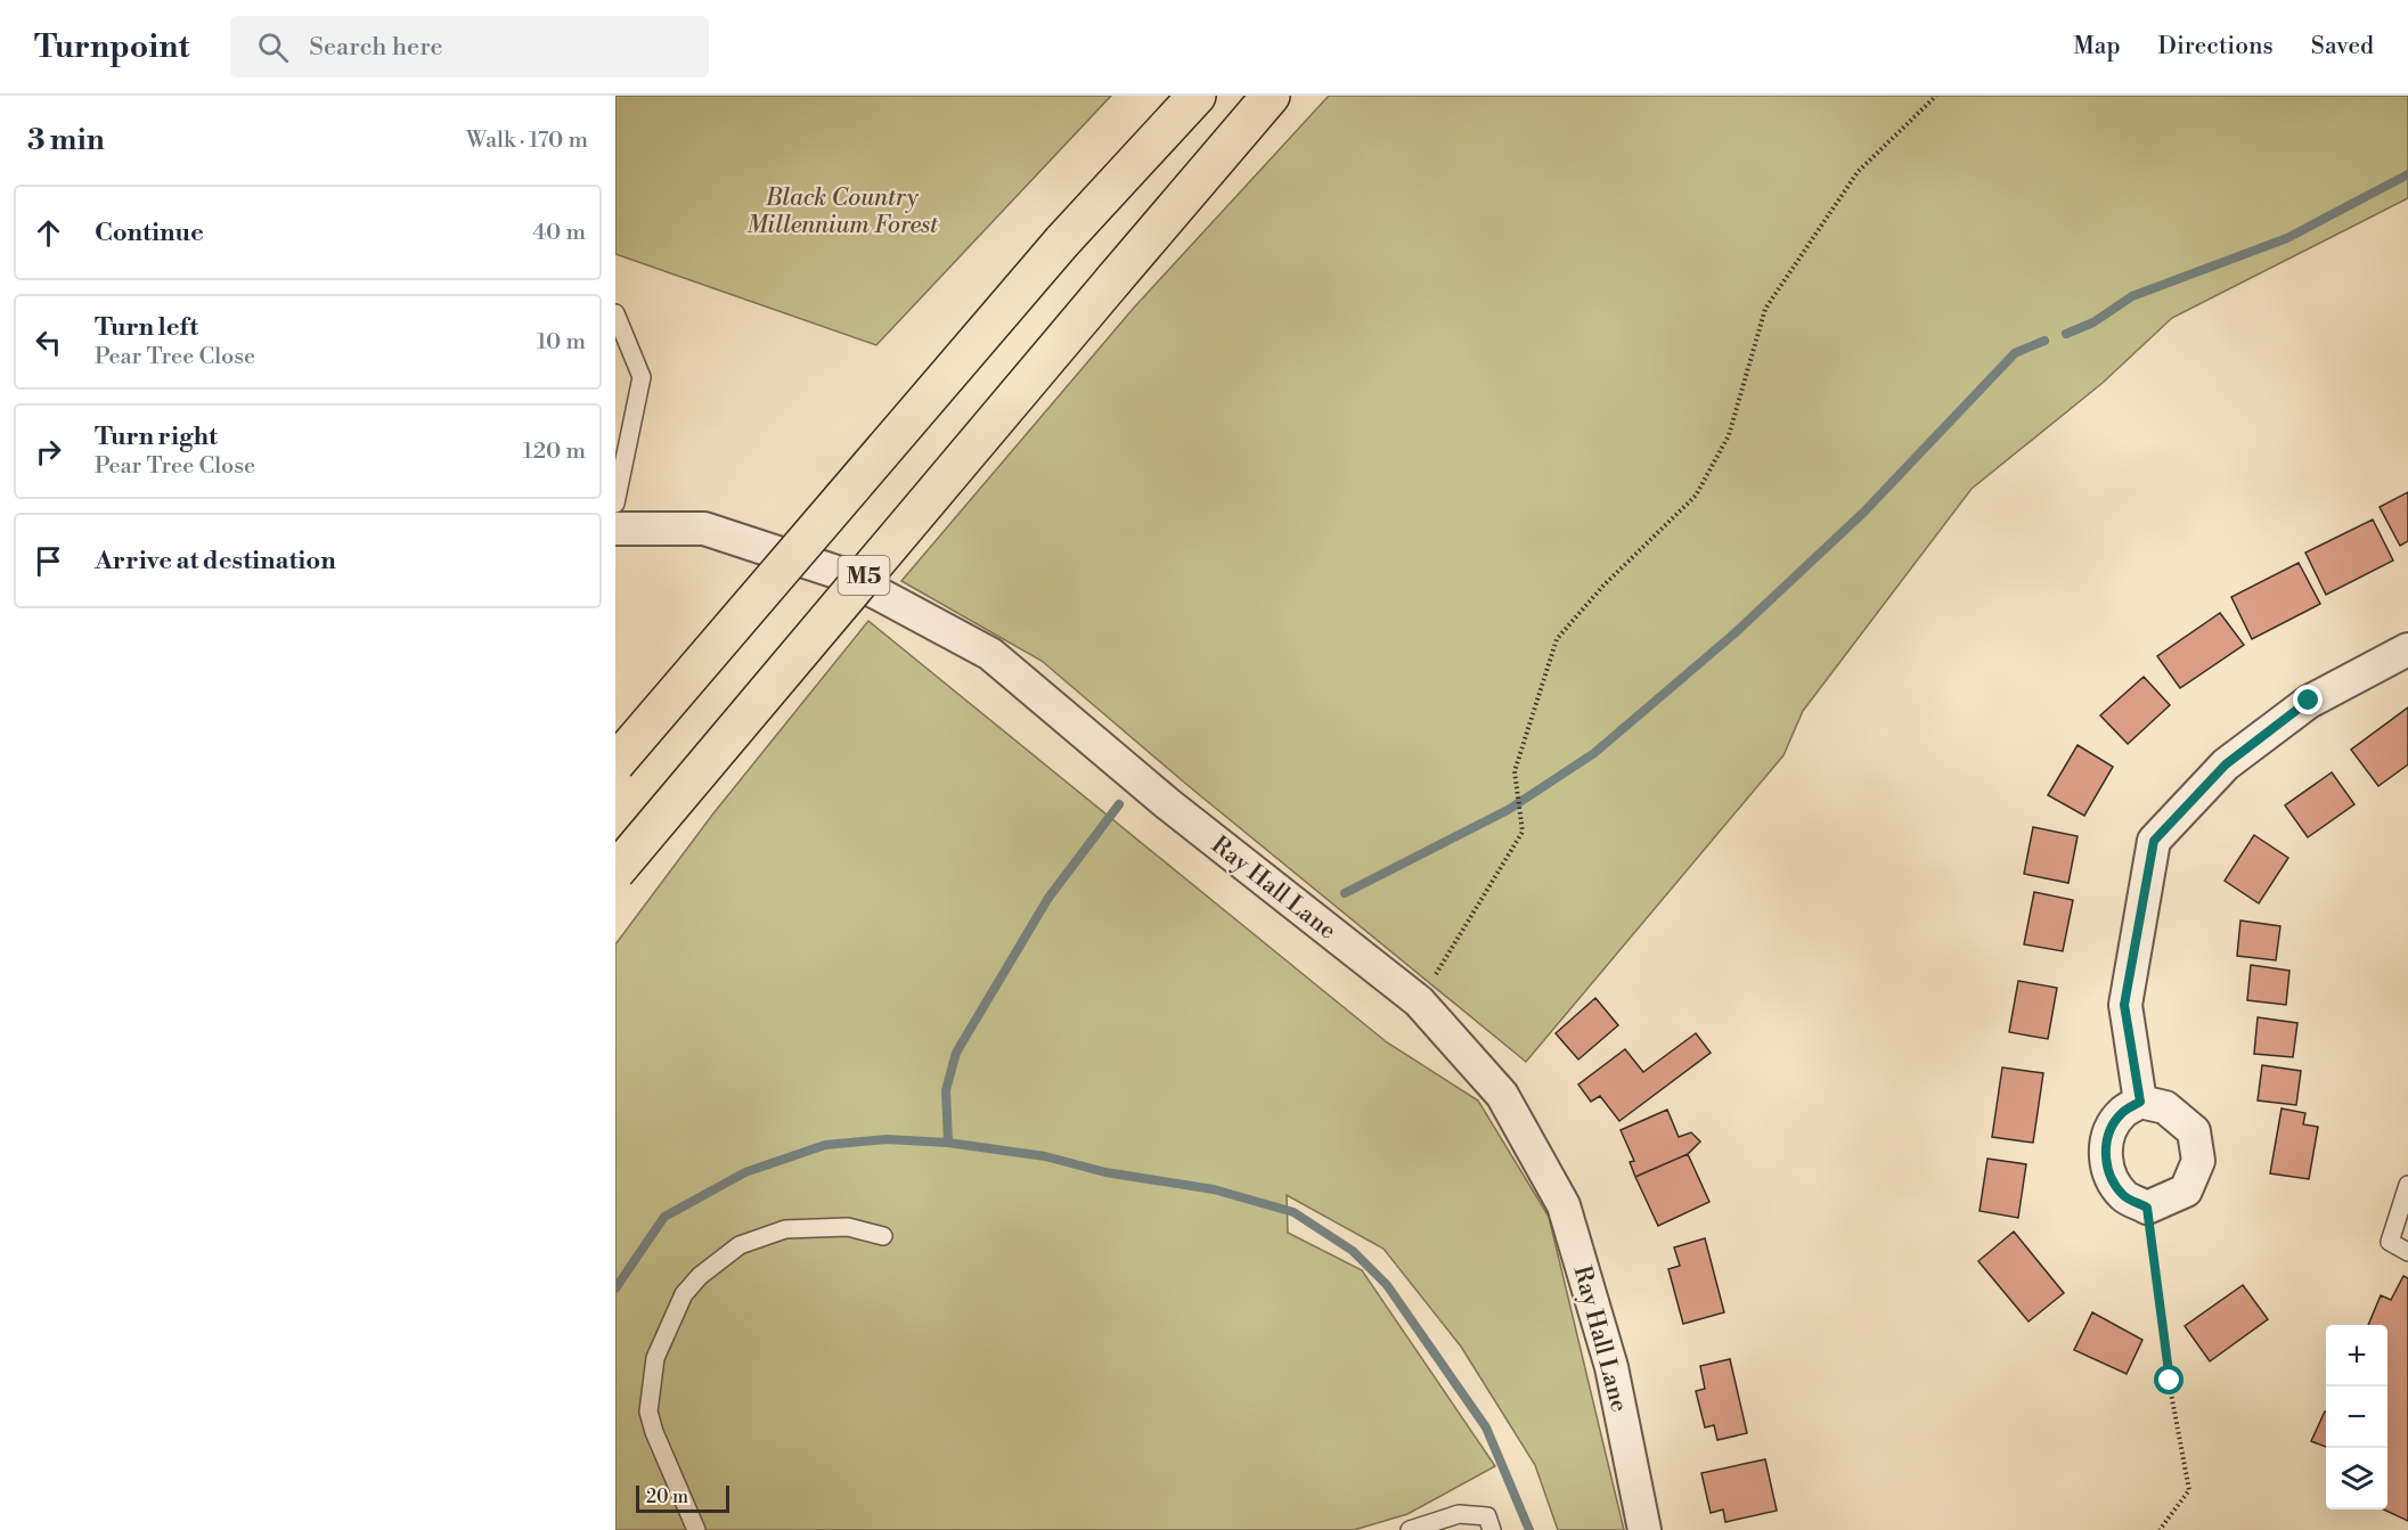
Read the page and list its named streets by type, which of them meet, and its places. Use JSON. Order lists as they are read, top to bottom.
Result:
{
  "streets": {
    "highway": ["M5"],
    "street": ["Ray Hall Lane"]
  },
  "parks": ["Black Country Millennium Forest"],
  "scale_bar": "20 m",
  "page": {
    "header": "Turnpoint",
    "search": "Search here",
    "nav": ["Map", "Directions", "Saved"],
    "heading": ["3 min", "Walk · 170 m"],
    "list": [
      ["Continue", "40 m"],
      ["Turn left", "Pear Tree Close", "10 m"],
      ["Turn right", "Pear Tree Close", "120 m"],
      "Arrive at destination"
    ],
    "map_buttons": ["+", "−"],
    "scale": "20 m"
  }
}
